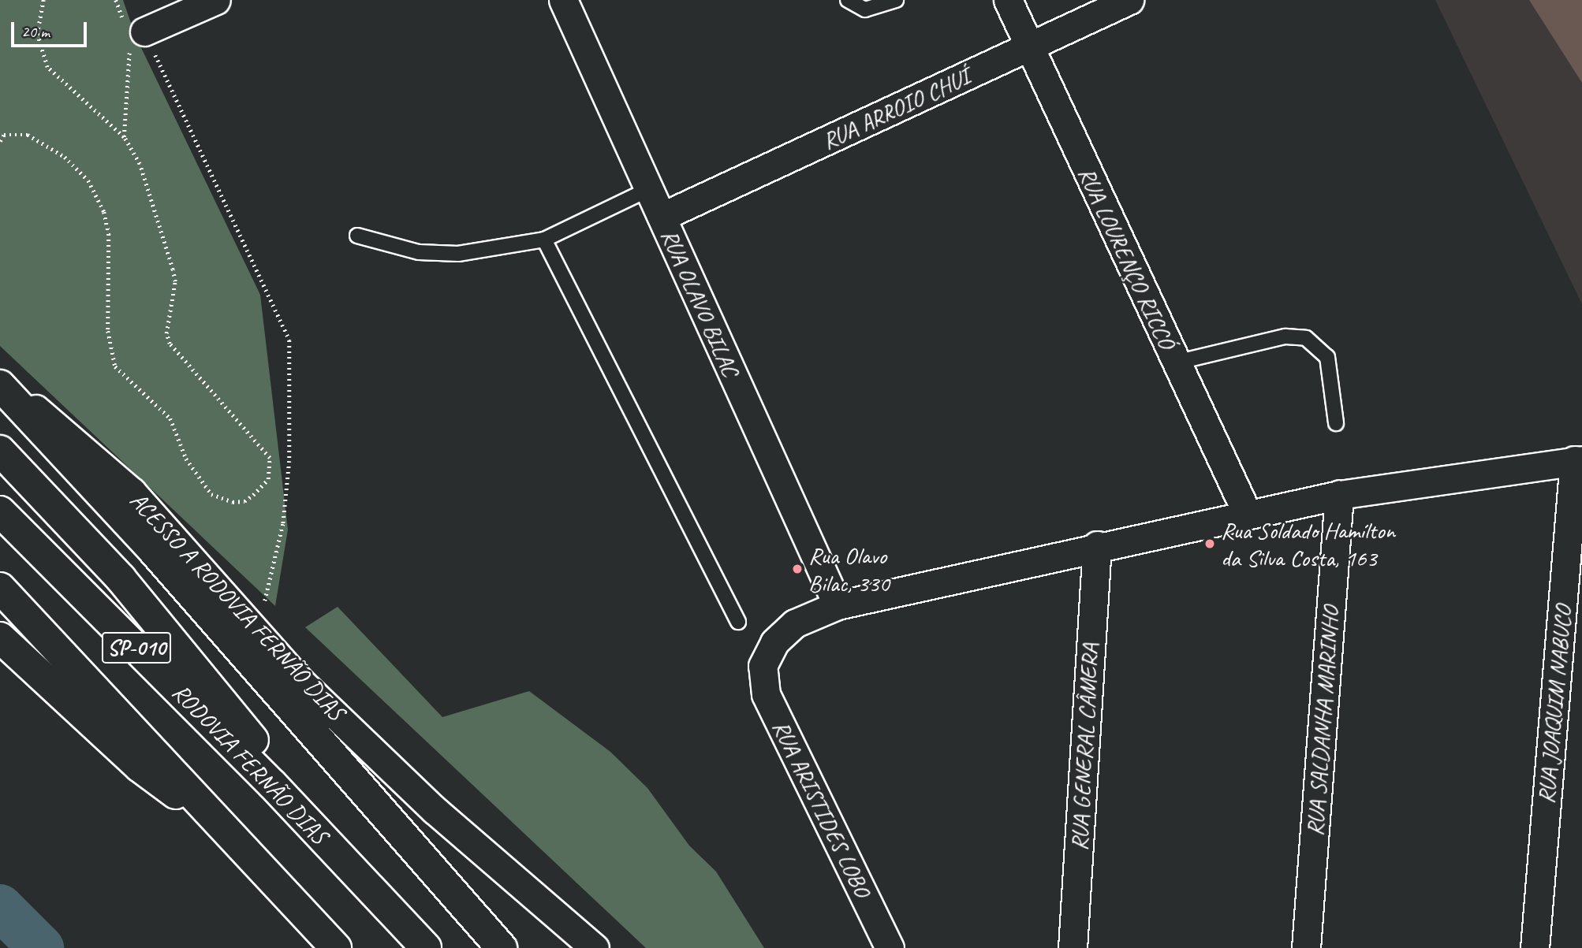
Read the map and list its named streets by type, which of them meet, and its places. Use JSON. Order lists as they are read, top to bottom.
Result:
{
  "streets": {
    "highway": ["SP-010", "RODOVIA FERNÃO DIAS"],
    "street": [
      "RUA ARROIO CHUÍ",
      "RUA LOURENÇO RICCÓ",
      "RUA OLAVO BILAC",
      "ACESSO A RODOVIA FERNÃO DIAS",
      "RUA JOAQUIM NABUCO",
      "RUA SALDANHA MARINHO",
      "RUA GENERAL CÂMERA",
      "RUA ARISTIDES LOBO"
    ]
  },
  "crossings": [
    ["RUA ARROIO CHUÍ", "RUA LOURENÇO RICCÓ"],
    ["RUA ARROIO CHUÍ", "RUA OLAVO BILAC"],
    ["RUA OLAVO BILAC", "RUA ARISTIDES LOBO"]
  ],
  "places": ["Rua Soldado Hamílton da Silva Costa, 163", "Rua Olavo Bilac, 330"],
  "scale_bar": "20 m"
}
